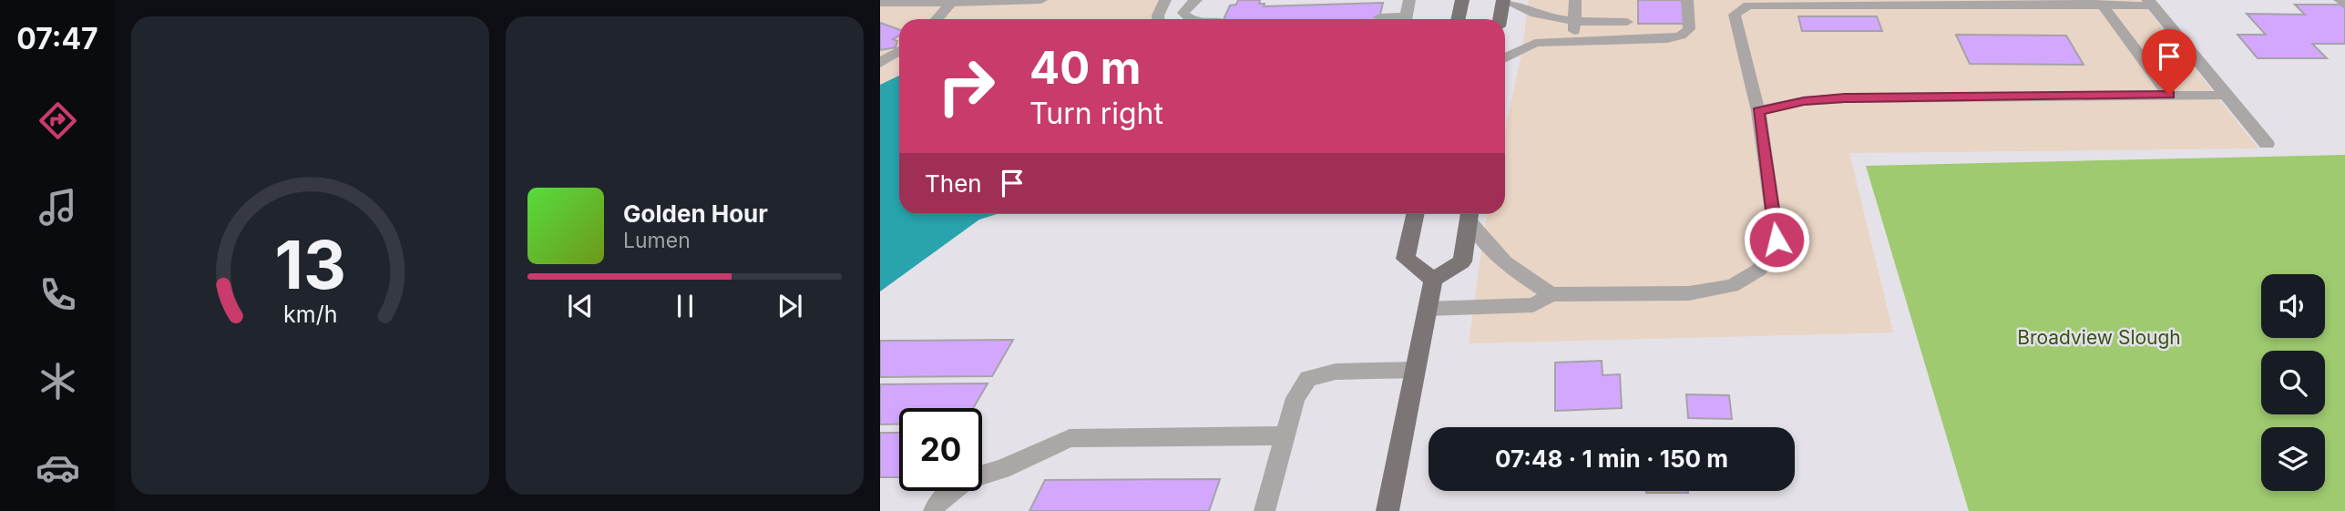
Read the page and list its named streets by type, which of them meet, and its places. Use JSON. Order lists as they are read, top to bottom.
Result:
{
  "parks": ["Broadview Slough"],
  "page": {
    "tabs": "07:47",
    "turn": ["40 m", "Turn right"],
    "then": "Then",
    "song": ["Golden Hour", "Lumen"],
    "limit": "20",
    "trip": "07:48 · 1 min · 150 m",
    "gauge": ["13", "km/h"]
  }
}
